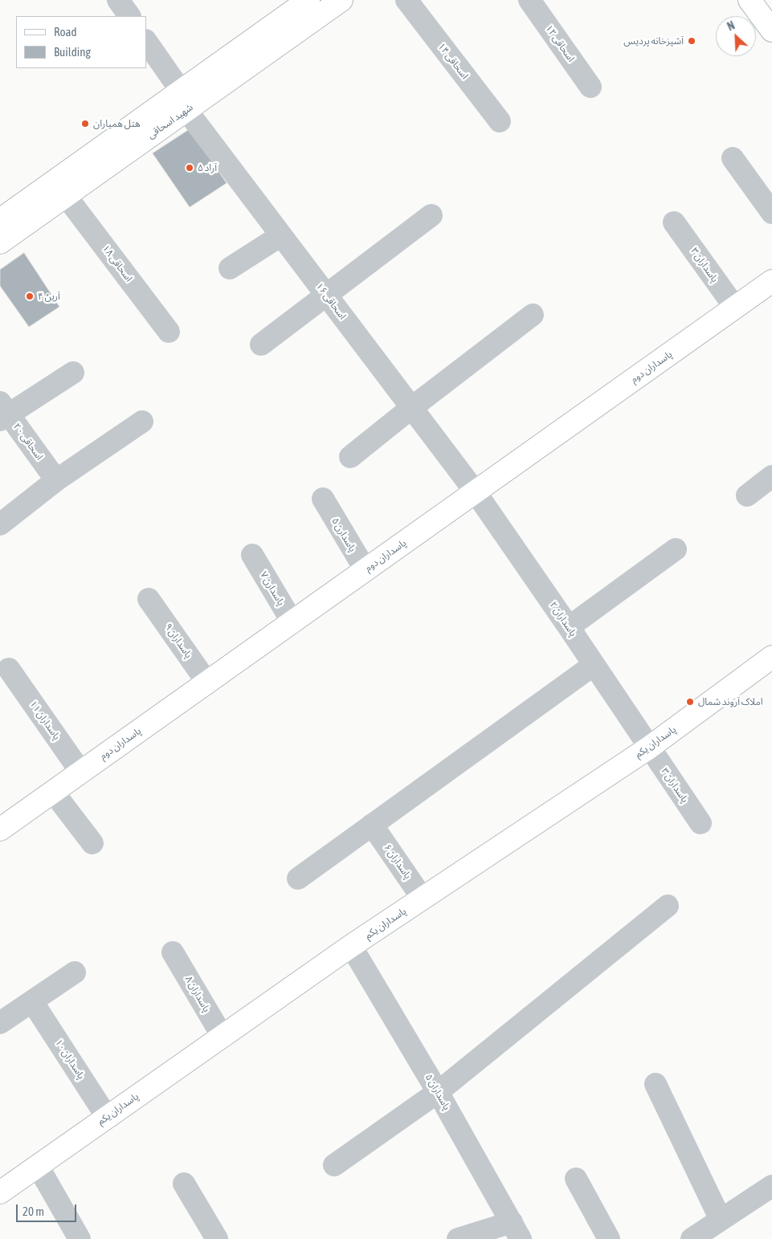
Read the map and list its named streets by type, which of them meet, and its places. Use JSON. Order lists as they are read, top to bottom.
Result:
{
  "streets": {
    "street": [
      "اسحاقی ۱۲",
      "اسحاقی ۱۴",
      "شهید اسحاقی",
      "اسحاقی ۱۸",
      "پاسداران ۳",
      "اسحاقی ۱۶",
      "پاسداران دوم",
      "اسحاقی ۲۰",
      "پاسدارن ۵",
      "پاسدارن ۷",
      "پاسداران ۲",
      "پاسداران ۹",
      "پاسداران ۱۱",
      "پاسداران یکم",
      "پاسداران ۶",
      "پاسداران ۸",
      "پاسداران ۱۰",
      "پاسداران ۵"
    ]
  },
  "crossings": [
    ["شهید اسحاقی", "اسحاقی ۱۸"],
    ["شهید اسحاقی", "اسحاقی ۱۶"],
    ["پاسداران ۳", "پاسداران دوم"],
    ["پاسداران ۳", "پاسداران ۲"],
    ["پاسداران ۳", "پاسداران یکم"],
    ["اسحاقی ۱۶", "پاسداران دوم"],
    ["اسحاقی ۱۶", "پاسداران ۲"],
    ["پاسداران دوم", "پاسدارن ۵"],
    ["پاسداران دوم", "پاسدارن ۷"],
    ["پاسداران دوم", "پاسداران ۲"],
    ["پاسداران دوم", "پاسداران ۹"],
    ["پاسداران دوم", "پاسداران ۱۱"],
    ["پاسداران ۲", "پاسداران یکم"],
    ["پاسداران یکم", "پاسداران ۶"],
    ["پاسداران یکم", "پاسداران ۸"],
    ["پاسداران یکم", "پاسداران ۱۰"],
    ["پاسداران یکم", "پاسداران ۵"]
  ],
  "places": [
    "آشپزخانه پردیس",
    "هتل همیاران",
    "آراد ۵",
    "آرین ۴",
    "املاک آروند شمال"
  ],
  "legend": ["Road", "Building"],
  "scale_bar": "20 m",
  "north": "top left"
}
